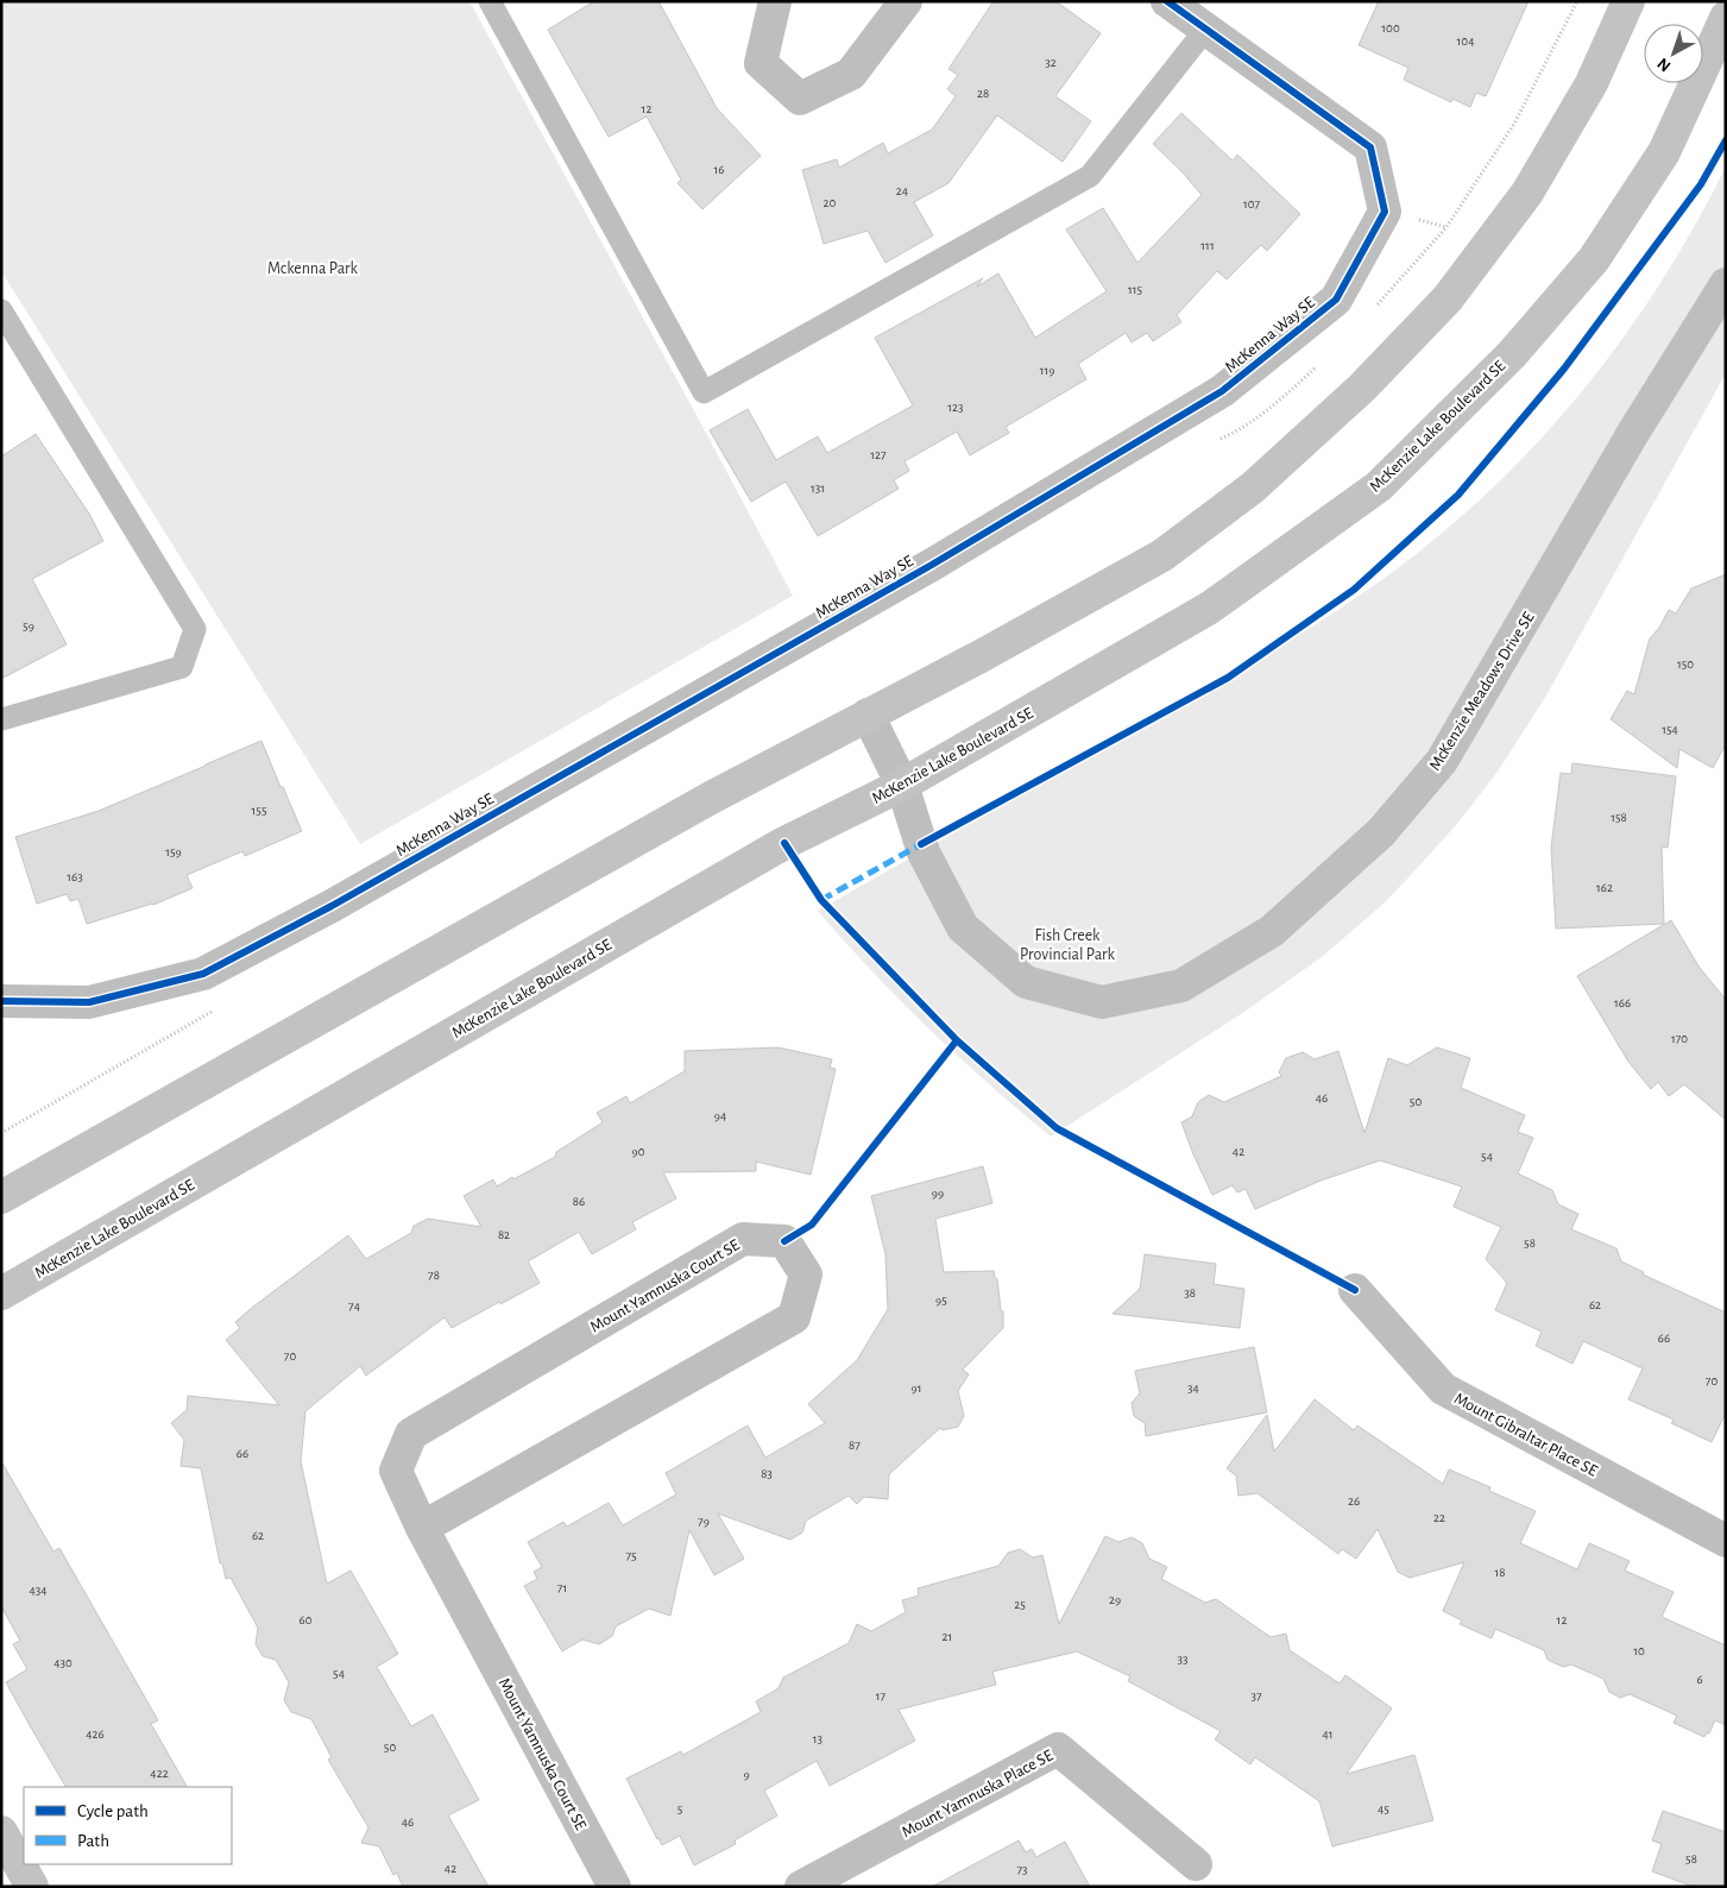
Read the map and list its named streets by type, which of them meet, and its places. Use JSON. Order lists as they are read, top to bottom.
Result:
{
  "streets": {
    "main road": ["McKenzie Lake Boulevard SE"],
    "street": [
      "McKenna Way SE",
      "McKenzie Meadows Drive SE",
      "Mount Yamnuska Court SE",
      "Mount Gibraltar Place SE",
      "Mount Yamnuska Place SE"
    ]
  },
  "crossings": [
    ["McKenzie Lake Boulevard SE", "McKenzie Meadows Drive SE"]
  ],
  "parks": ["Mckenna Park", "Fish Creek Provincial Park"],
  "house_numbers": [
    "100",
    "104",
    "32",
    "28",
    "12",
    "16",
    "24",
    "20",
    "107",
    "111",
    "115",
    "119",
    "123",
    "127",
    "131",
    "59",
    "150",
    "154",
    "155",
    "158",
    "159",
    "163",
    "162",
    "166",
    "170",
    "46",
    "50",
    "94",
    "90",
    "42",
    "54",
    "99",
    "86",
    "82",
    "58",
    "78",
    "38",
    "95",
    "62",
    "74",
    "66",
    "70",
    "70",
    "91",
    "34",
    "87",
    "66",
    "83",
    "26",
    "22",
    "79",
    "62",
    "75",
    "18",
    "71",
    "434",
    "29",
    "25",
    "60",
    "12",
    "21",
    "10",
    "33",
    "430",
    "54",
    "6",
    "17",
    "37",
    "426",
    "41",
    "13",
    "50",
    "422",
    "9",
    "5",
    "45",
    "46",
    "58",
    "42",
    "73"
  ],
  "legend": ["Cycle path", "Path"],
  "north": "bottom left"
}
